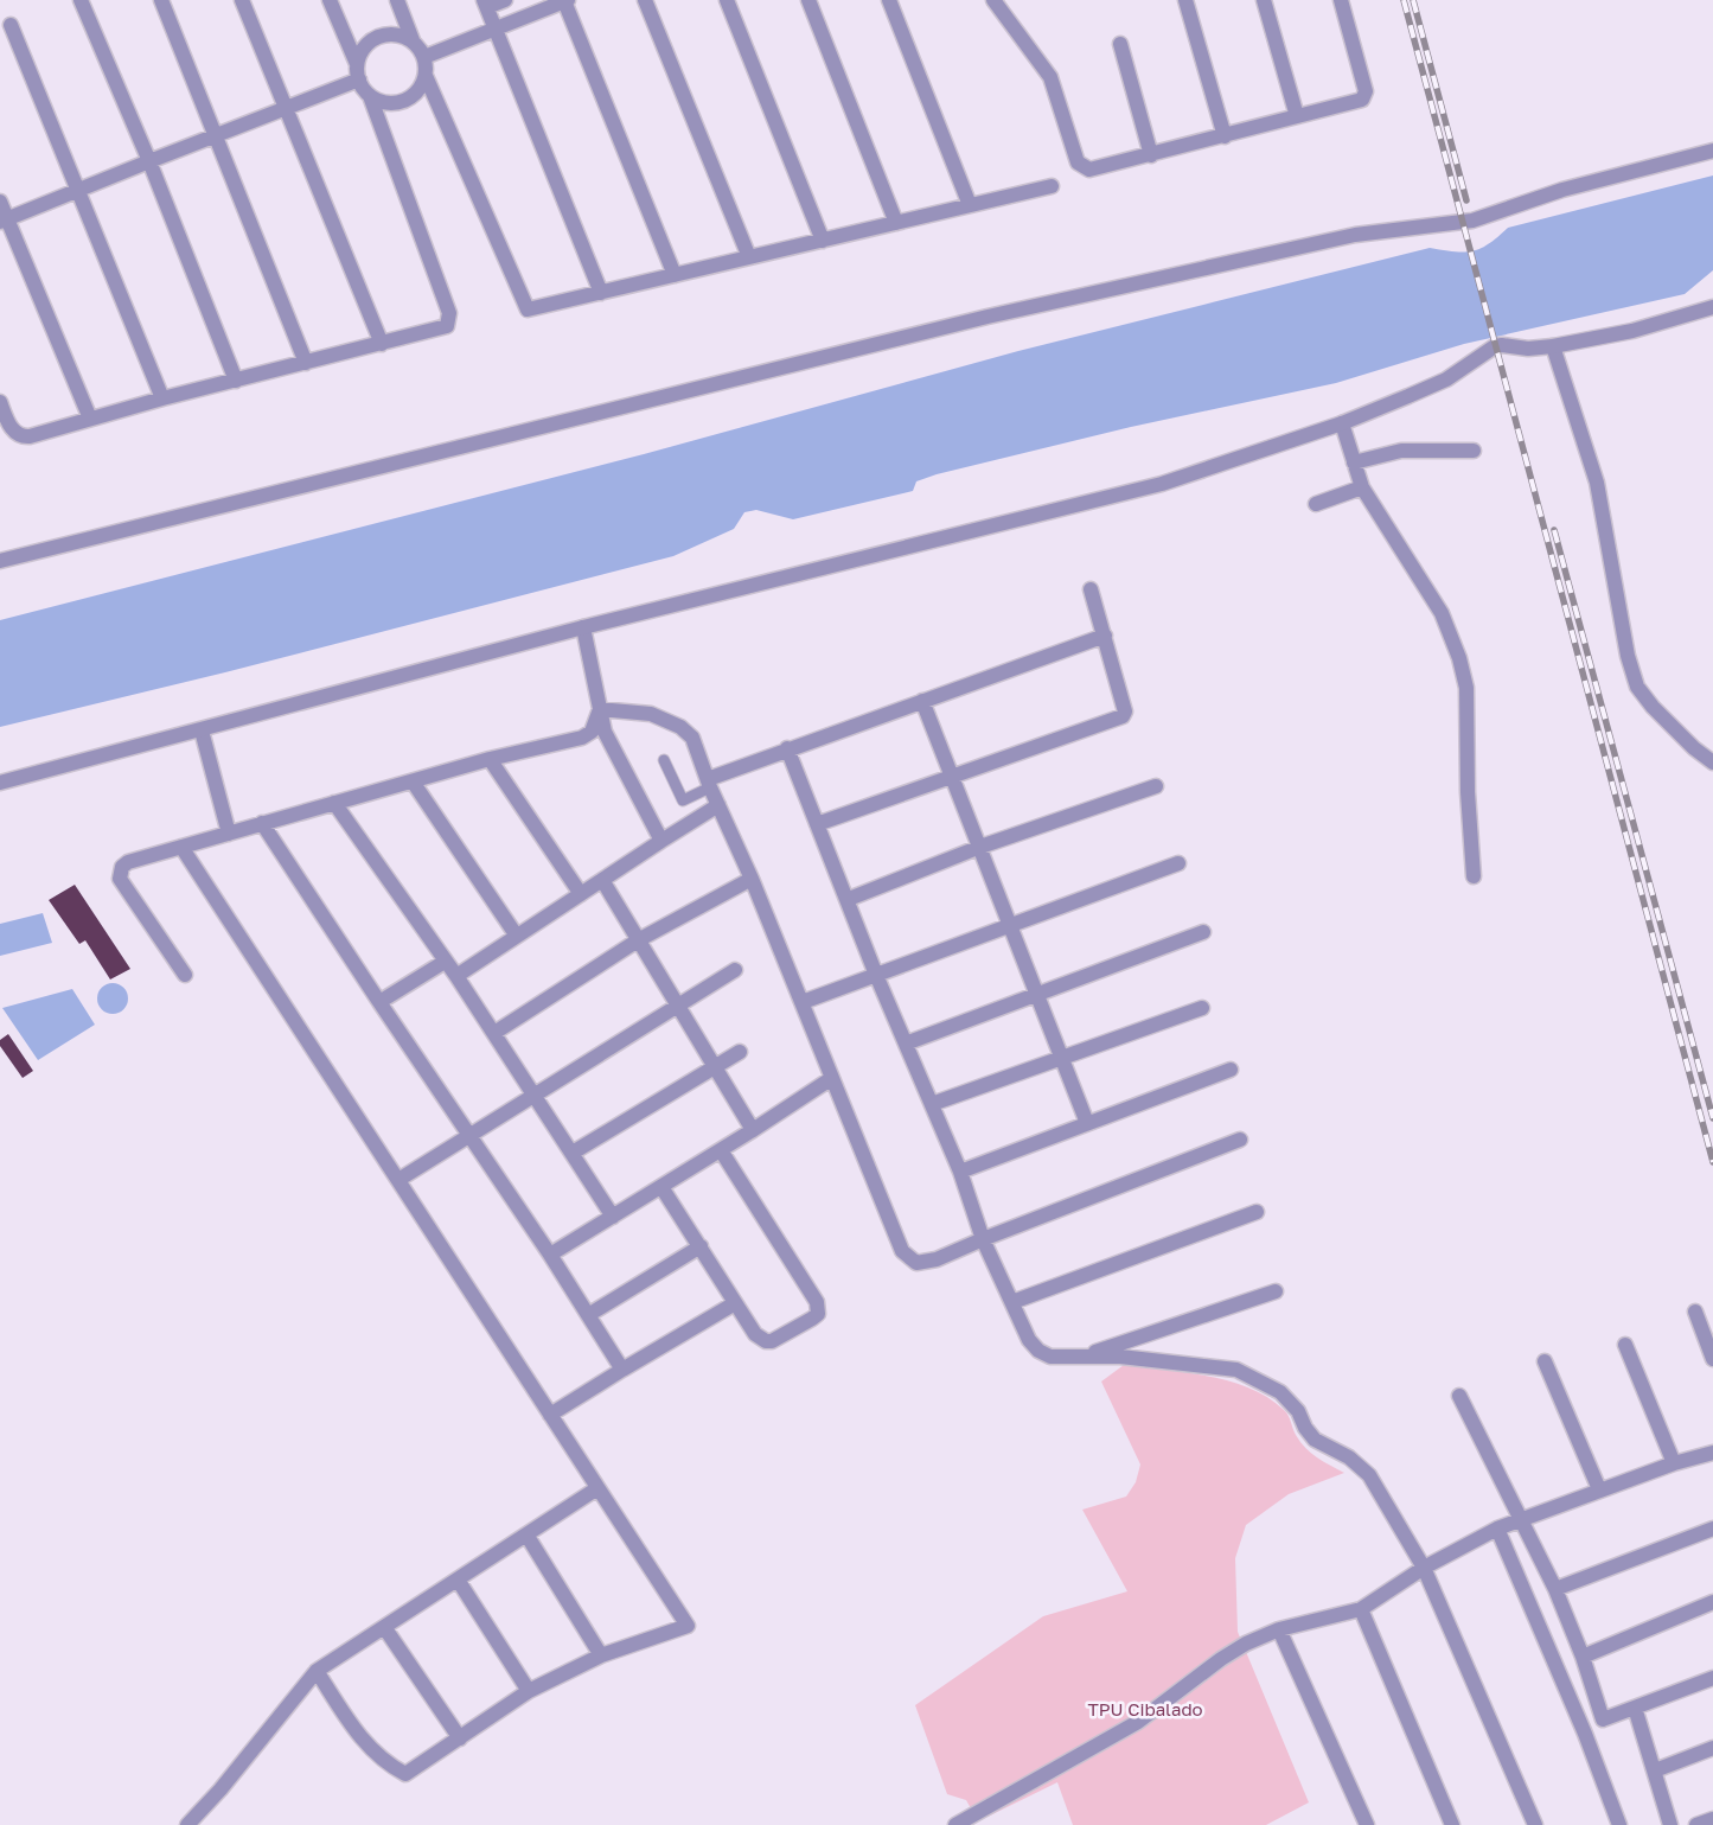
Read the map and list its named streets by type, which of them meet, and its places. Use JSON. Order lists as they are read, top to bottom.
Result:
{
  "parks": ["TPU Cibalado"]
}
